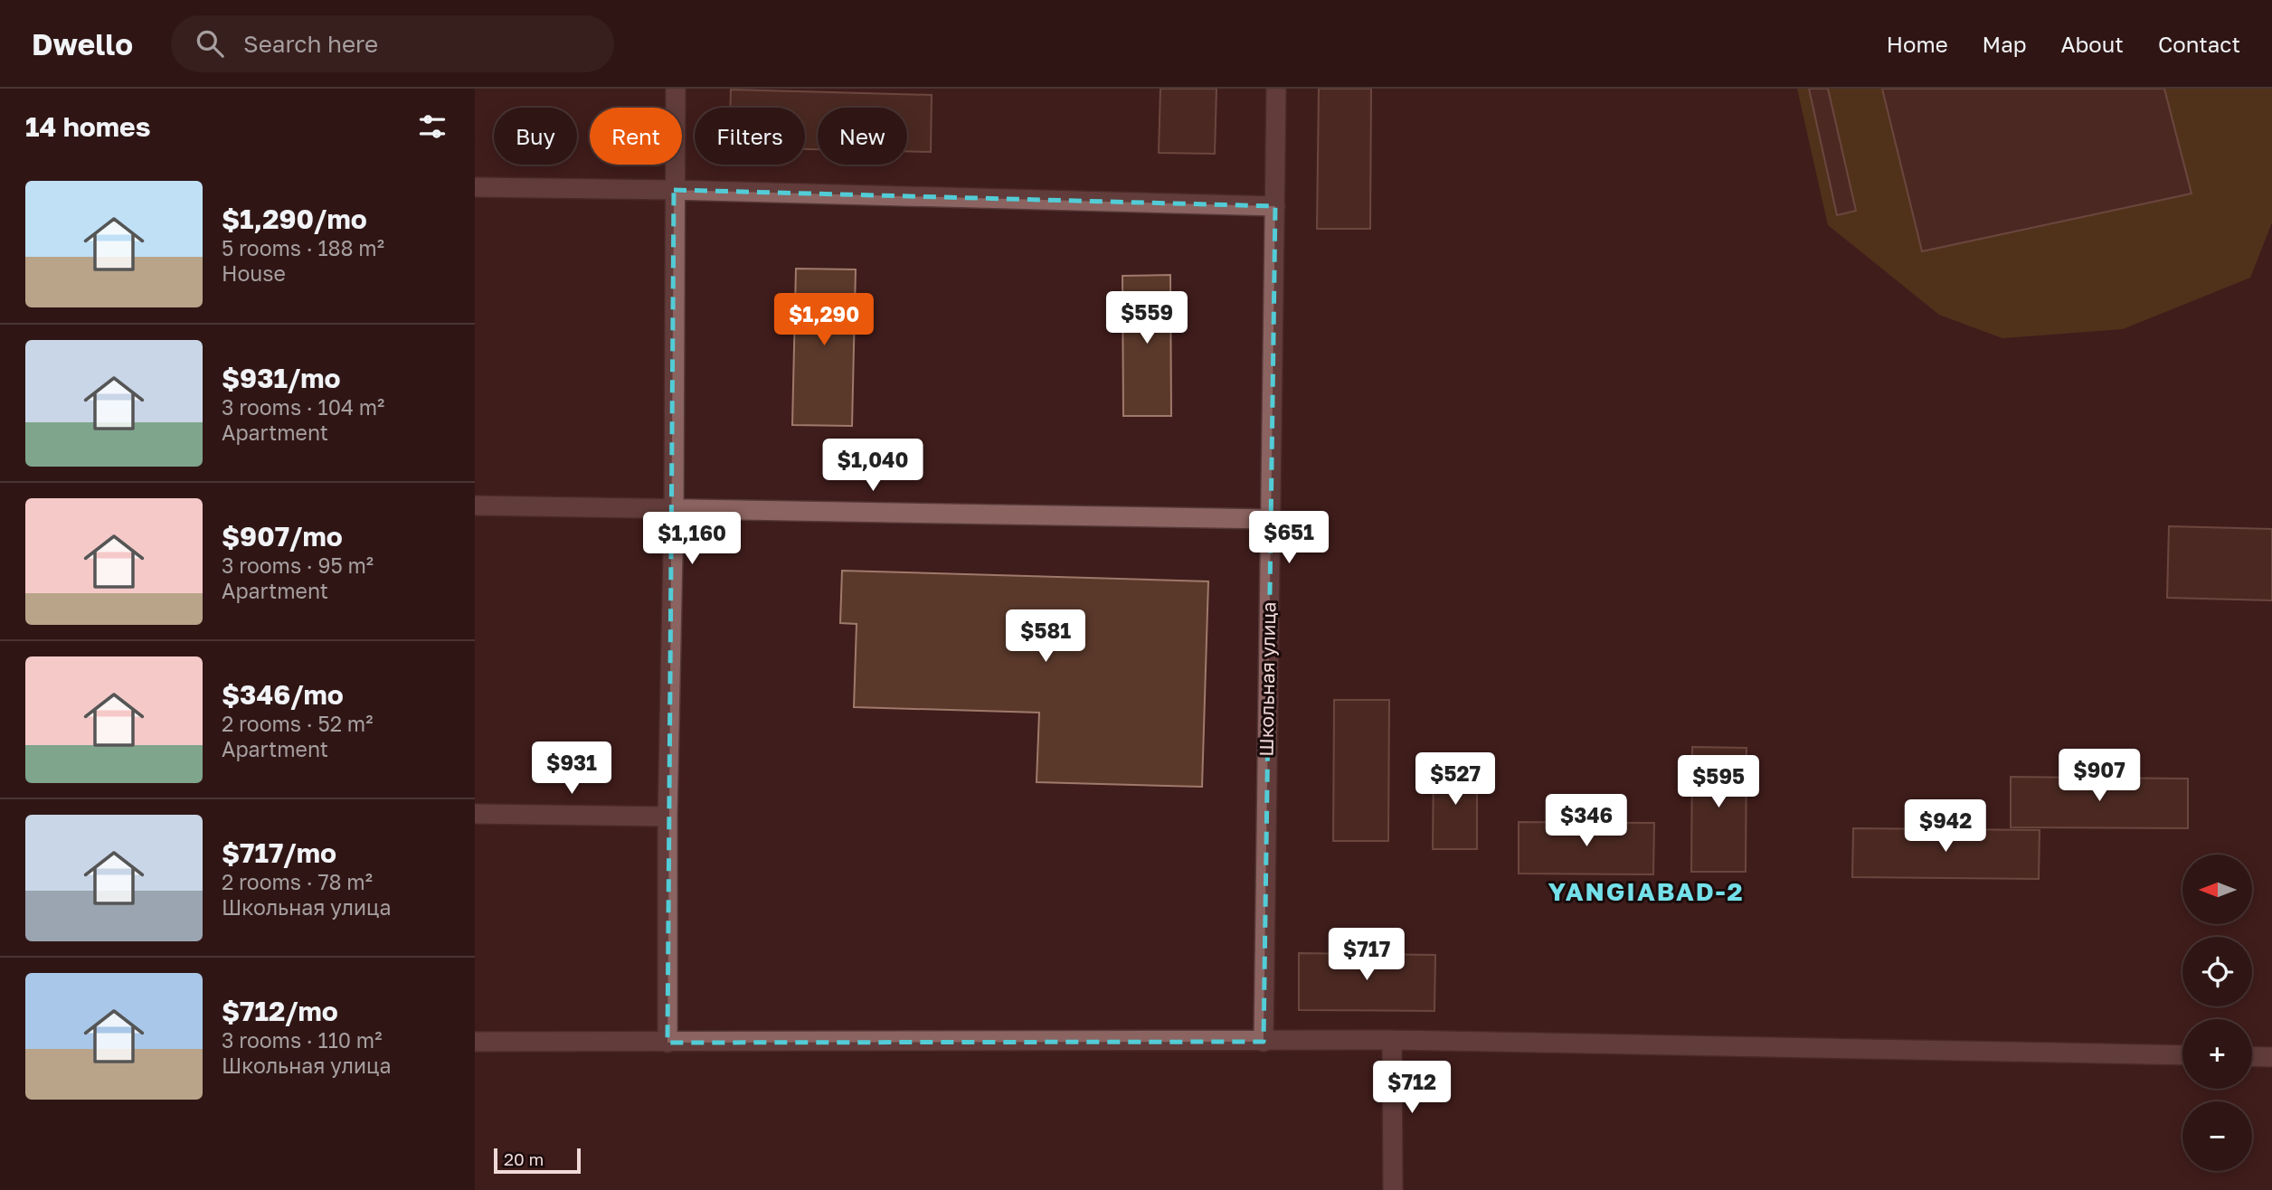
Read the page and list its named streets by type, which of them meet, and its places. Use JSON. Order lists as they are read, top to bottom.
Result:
{
  "streets": {
    "street": ["Школьная улица"]
  },
  "districts": ["YANGIABAD-2"],
  "scale_bar": "20 m",
  "north": "left",
  "page": {
    "header": "Dwello",
    "search": "Search here",
    "nav": [
      "Home",
      "Map",
      "About",
      "Contact"
    ],
    "heading": "14 homes",
    "chip": [
      "Buy",
      "Rent",
      "Filters",
      "New"
    ],
    "list": [
      {
        "name": "$1,290/mo",
        "note": "5 rooms · 188 m² · House"
      },
      {
        "name": "$931/mo",
        "note": "3 rooms · 104 m² · Apartment"
      },
      {
        "name": "$907/mo",
        "note": "3 rooms · 95 m² · Apartment"
      },
      {
        "name": "$346/mo",
        "note": "2 rooms · 52 m² · Apartment"
      },
      {
        "name": "$717/mo",
        "note": "2 rooms · 78 m² · Школьная улица"
      },
      {
        "name": "$712/mo",
        "note": "3 rooms · 110 m² · Школьная улица"
      }
    ],
    "price": [
      "$559",
      "$1,290",
      "$1,040",
      "$651",
      "$1,160",
      "$581",
      "$931",
      "$907",
      "$527",
      "$595",
      "$346",
      "$942",
      "$717",
      "$712"
    ],
    "map_buttons": ["+", "−"],
    "scale": "20 m"
  }
}
